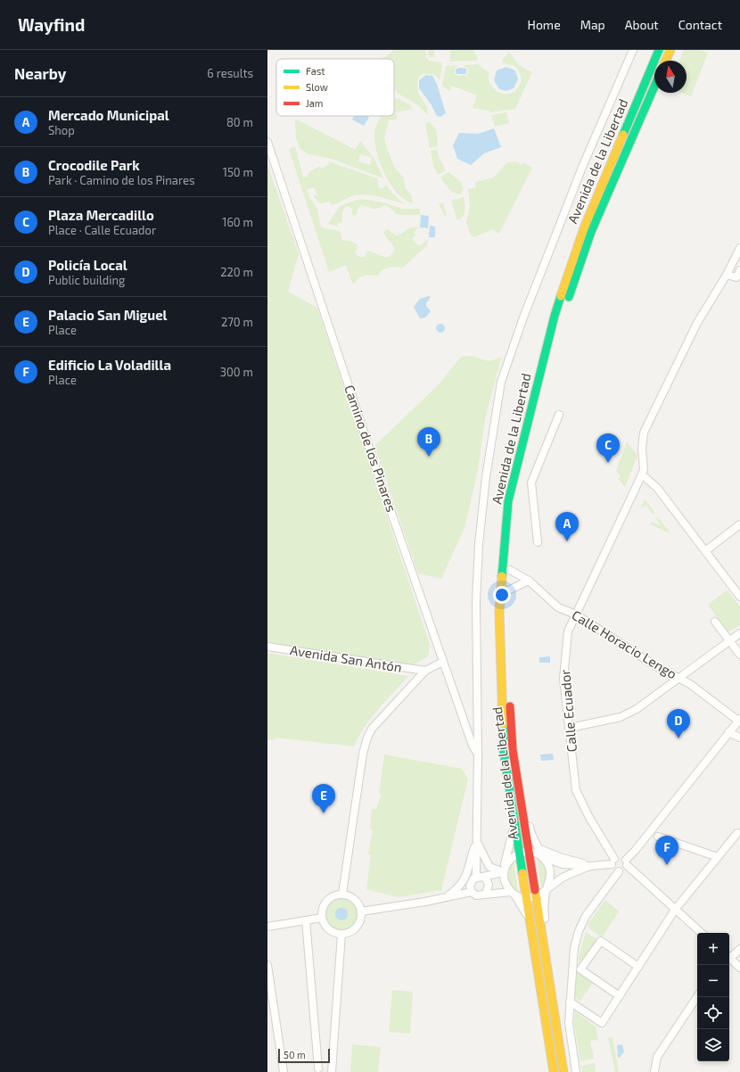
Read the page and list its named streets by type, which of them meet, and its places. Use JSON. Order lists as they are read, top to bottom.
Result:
{
  "streets": {
    "main road": ["Avenida de la Libertad"],
    "street": [
      "Camino de los Pinares",
      "Calle Horacio Lengo",
      "Avenida San Antón",
      "Calle Ecuador"
    ]
  },
  "crossings": [
    ["Avenida de la Libertad", "Calle Horacio Lengo"],
    ["Calle Horacio Lengo", "Calle Ecuador"]
  ],
  "legend": ["Fast", "Slow", "Jam"],
  "scale_bar": "50 m",
  "north": "top",
  "page": {
    "header": "Wayfind",
    "nav": [
      "Home",
      "Map",
      "About",
      "Contact"
    ],
    "heading": ["Nearby", "6 results"],
    "list": [
      {
        "mark": "A",
        "name": "Mercado Municipal",
        "note": "Shop",
        "value": "80 m"
      },
      {
        "mark": "B",
        "name": "Crocodile Park",
        "note": "Park · Camino de los Pinares",
        "value": "150 m"
      },
      {
        "mark": "C",
        "name": "Plaza Mercadillo",
        "note": "Place · Calle Ecuador",
        "value": "160 m"
      },
      {
        "mark": "D",
        "name": "Policía Local",
        "note": "Public building",
        "value": "220 m"
      },
      {
        "mark": "E",
        "name": "Palacio San Miguel",
        "note": "Place",
        "value": "270 m"
      },
      {
        "mark": "F",
        "name": "Edificio La Voladilla",
        "note": "Place",
        "value": "300 m"
      }
    ],
    "pins": [
      "B",
      "C",
      "A",
      "D",
      "E",
      "F"
    ],
    "map_buttons": ["+", "−"],
    "scale": "50 m"
  }
}
